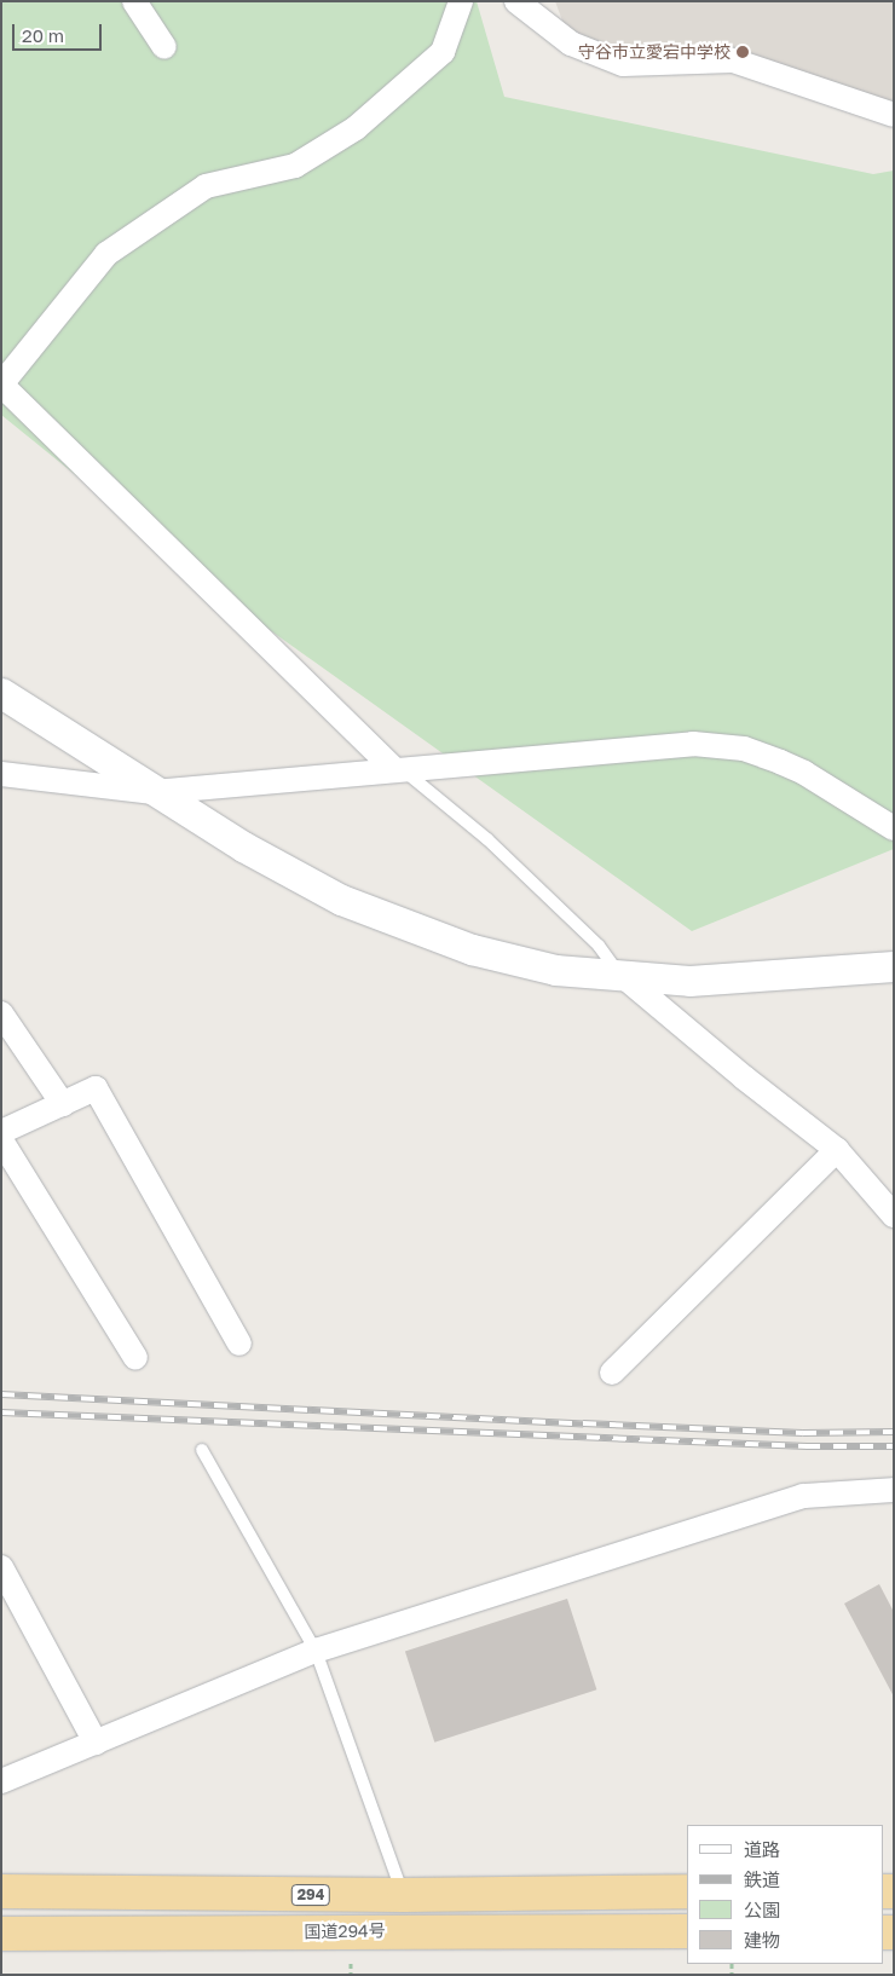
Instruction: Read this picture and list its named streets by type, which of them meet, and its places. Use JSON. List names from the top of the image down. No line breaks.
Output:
{"streets":{"highway":["294","国道294号"]},"places":["守谷市立愛宕中学校"],"legend":["道路","鉄道","公園","建物"],"scale_bar":"20 m"}
